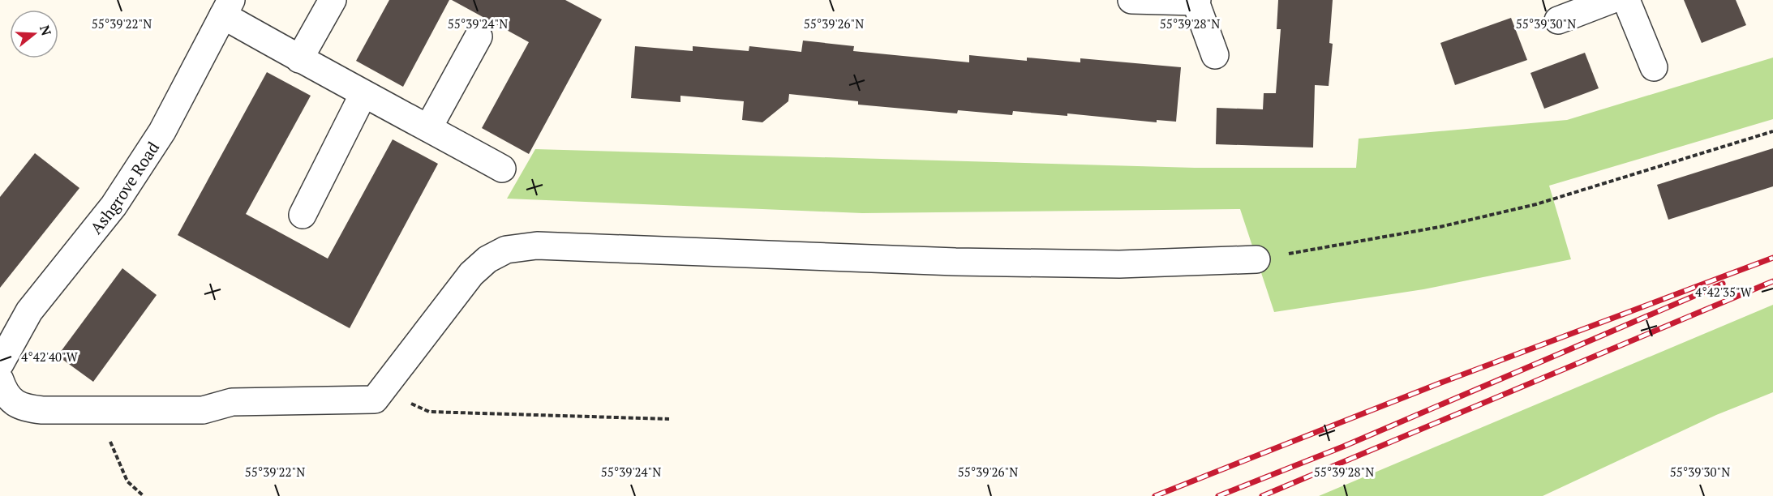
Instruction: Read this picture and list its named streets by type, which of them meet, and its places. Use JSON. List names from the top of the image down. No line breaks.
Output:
{"streets":{"street":["Ashgrove Road"]},"north":"right","coordinates":["55°39'22\"N","55°39'24\"N","55°39'26\"N","55°39'28\"N","55°39'30\"N","4°42'35\"W","4°42'40\"W"]}
